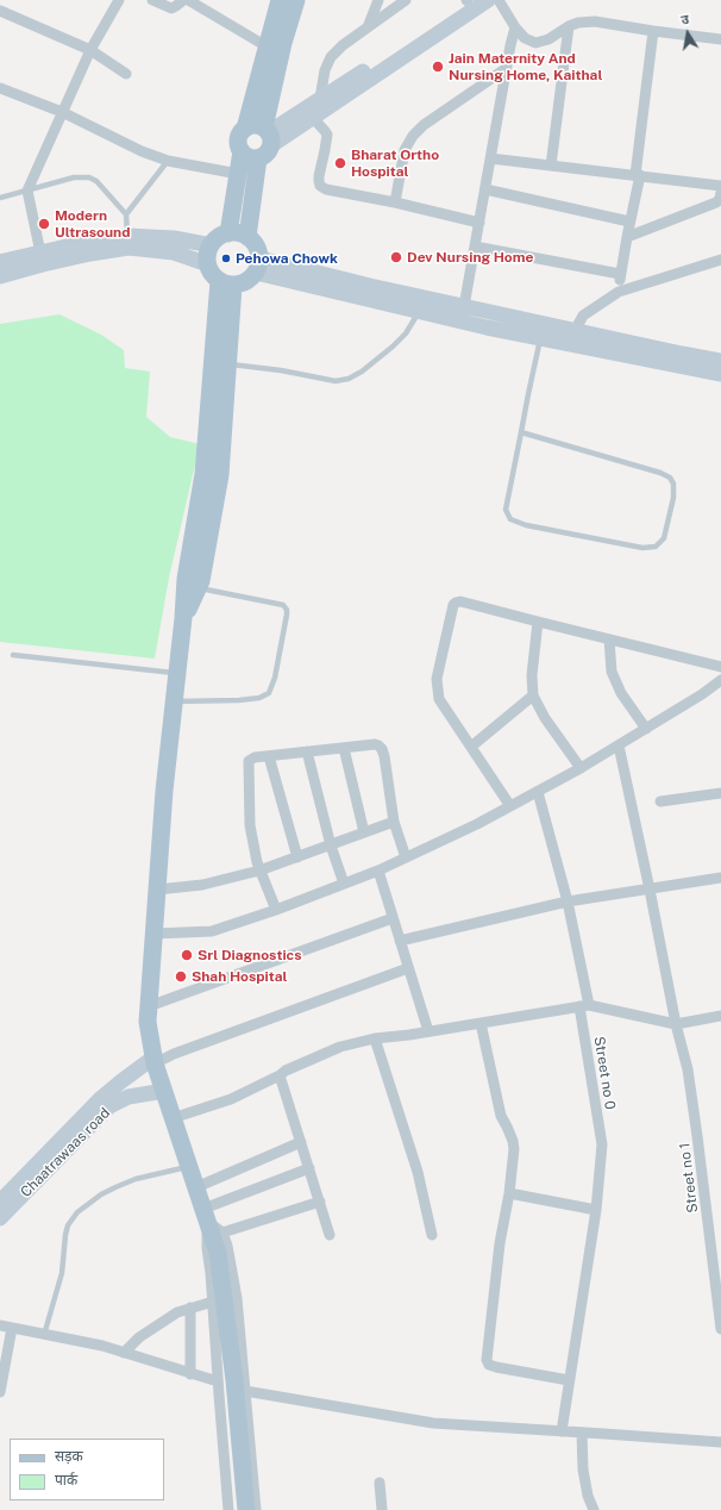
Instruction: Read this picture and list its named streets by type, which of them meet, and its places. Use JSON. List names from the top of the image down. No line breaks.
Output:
{"streets":{"main road":["Chaatrawaas road"],"street":["Street no 0","Street no 1"]},"places":["Jain Maternity And Nursing Home, Kaithal","Bharat Ortho Hospital","Modern Ultrasound","Dev Nursing Home","Pehowa Chowk","Srl Diagnostics","Shah Hospital"],"legend":["सड़क","पार्क"],"north":"top"}
